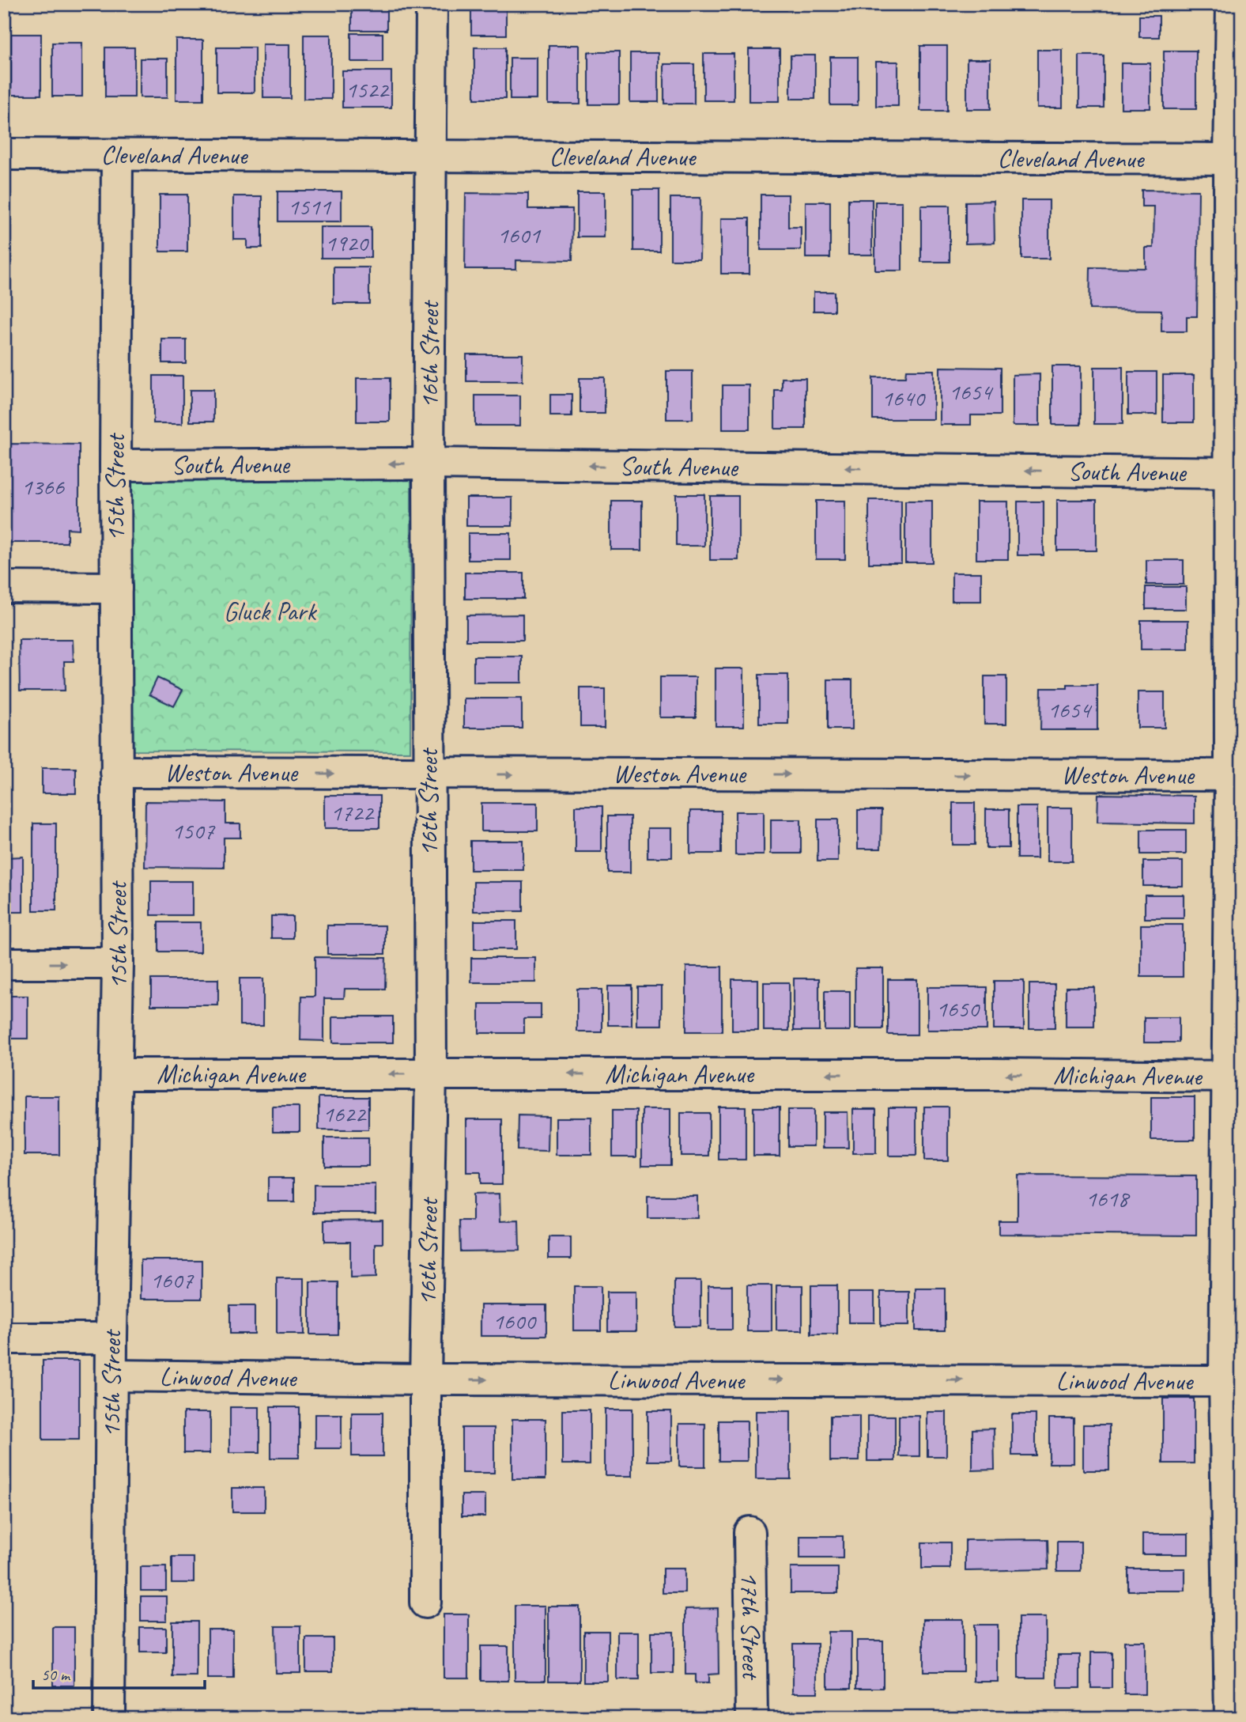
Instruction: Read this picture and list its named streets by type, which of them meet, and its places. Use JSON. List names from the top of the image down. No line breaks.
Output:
{"streets":{"street":["Cleveland Avenue","16th Street","South Avenue","15th Street","Weston Avenue","Michigan Avenue","Linwood Avenue","17th Street"]},"crossings":[["Cleveland Avenue","16th Street"],["Cleveland Avenue","15th Street"],["16th Street","South Avenue"],["16th Street","Weston Avenue"],["16th Street","Michigan Avenue"],["16th Street","Linwood Avenue"],["South Avenue","15th Street"],["15th Street","Weston Avenue"],["15th Street","Michigan Avenue"],["15th Street","Linwood Avenue"]],"one_way":["South Avenue","Weston Avenue","Michigan Avenue","Linwood Avenue"],"parks":["Gluck Park"],"house_numbers":["1522","1511","1601","1920","1654","1640","1366","1654","1722","1507","1650","1622","1618","1607","1600"],"scale_bar":"50 m"}
